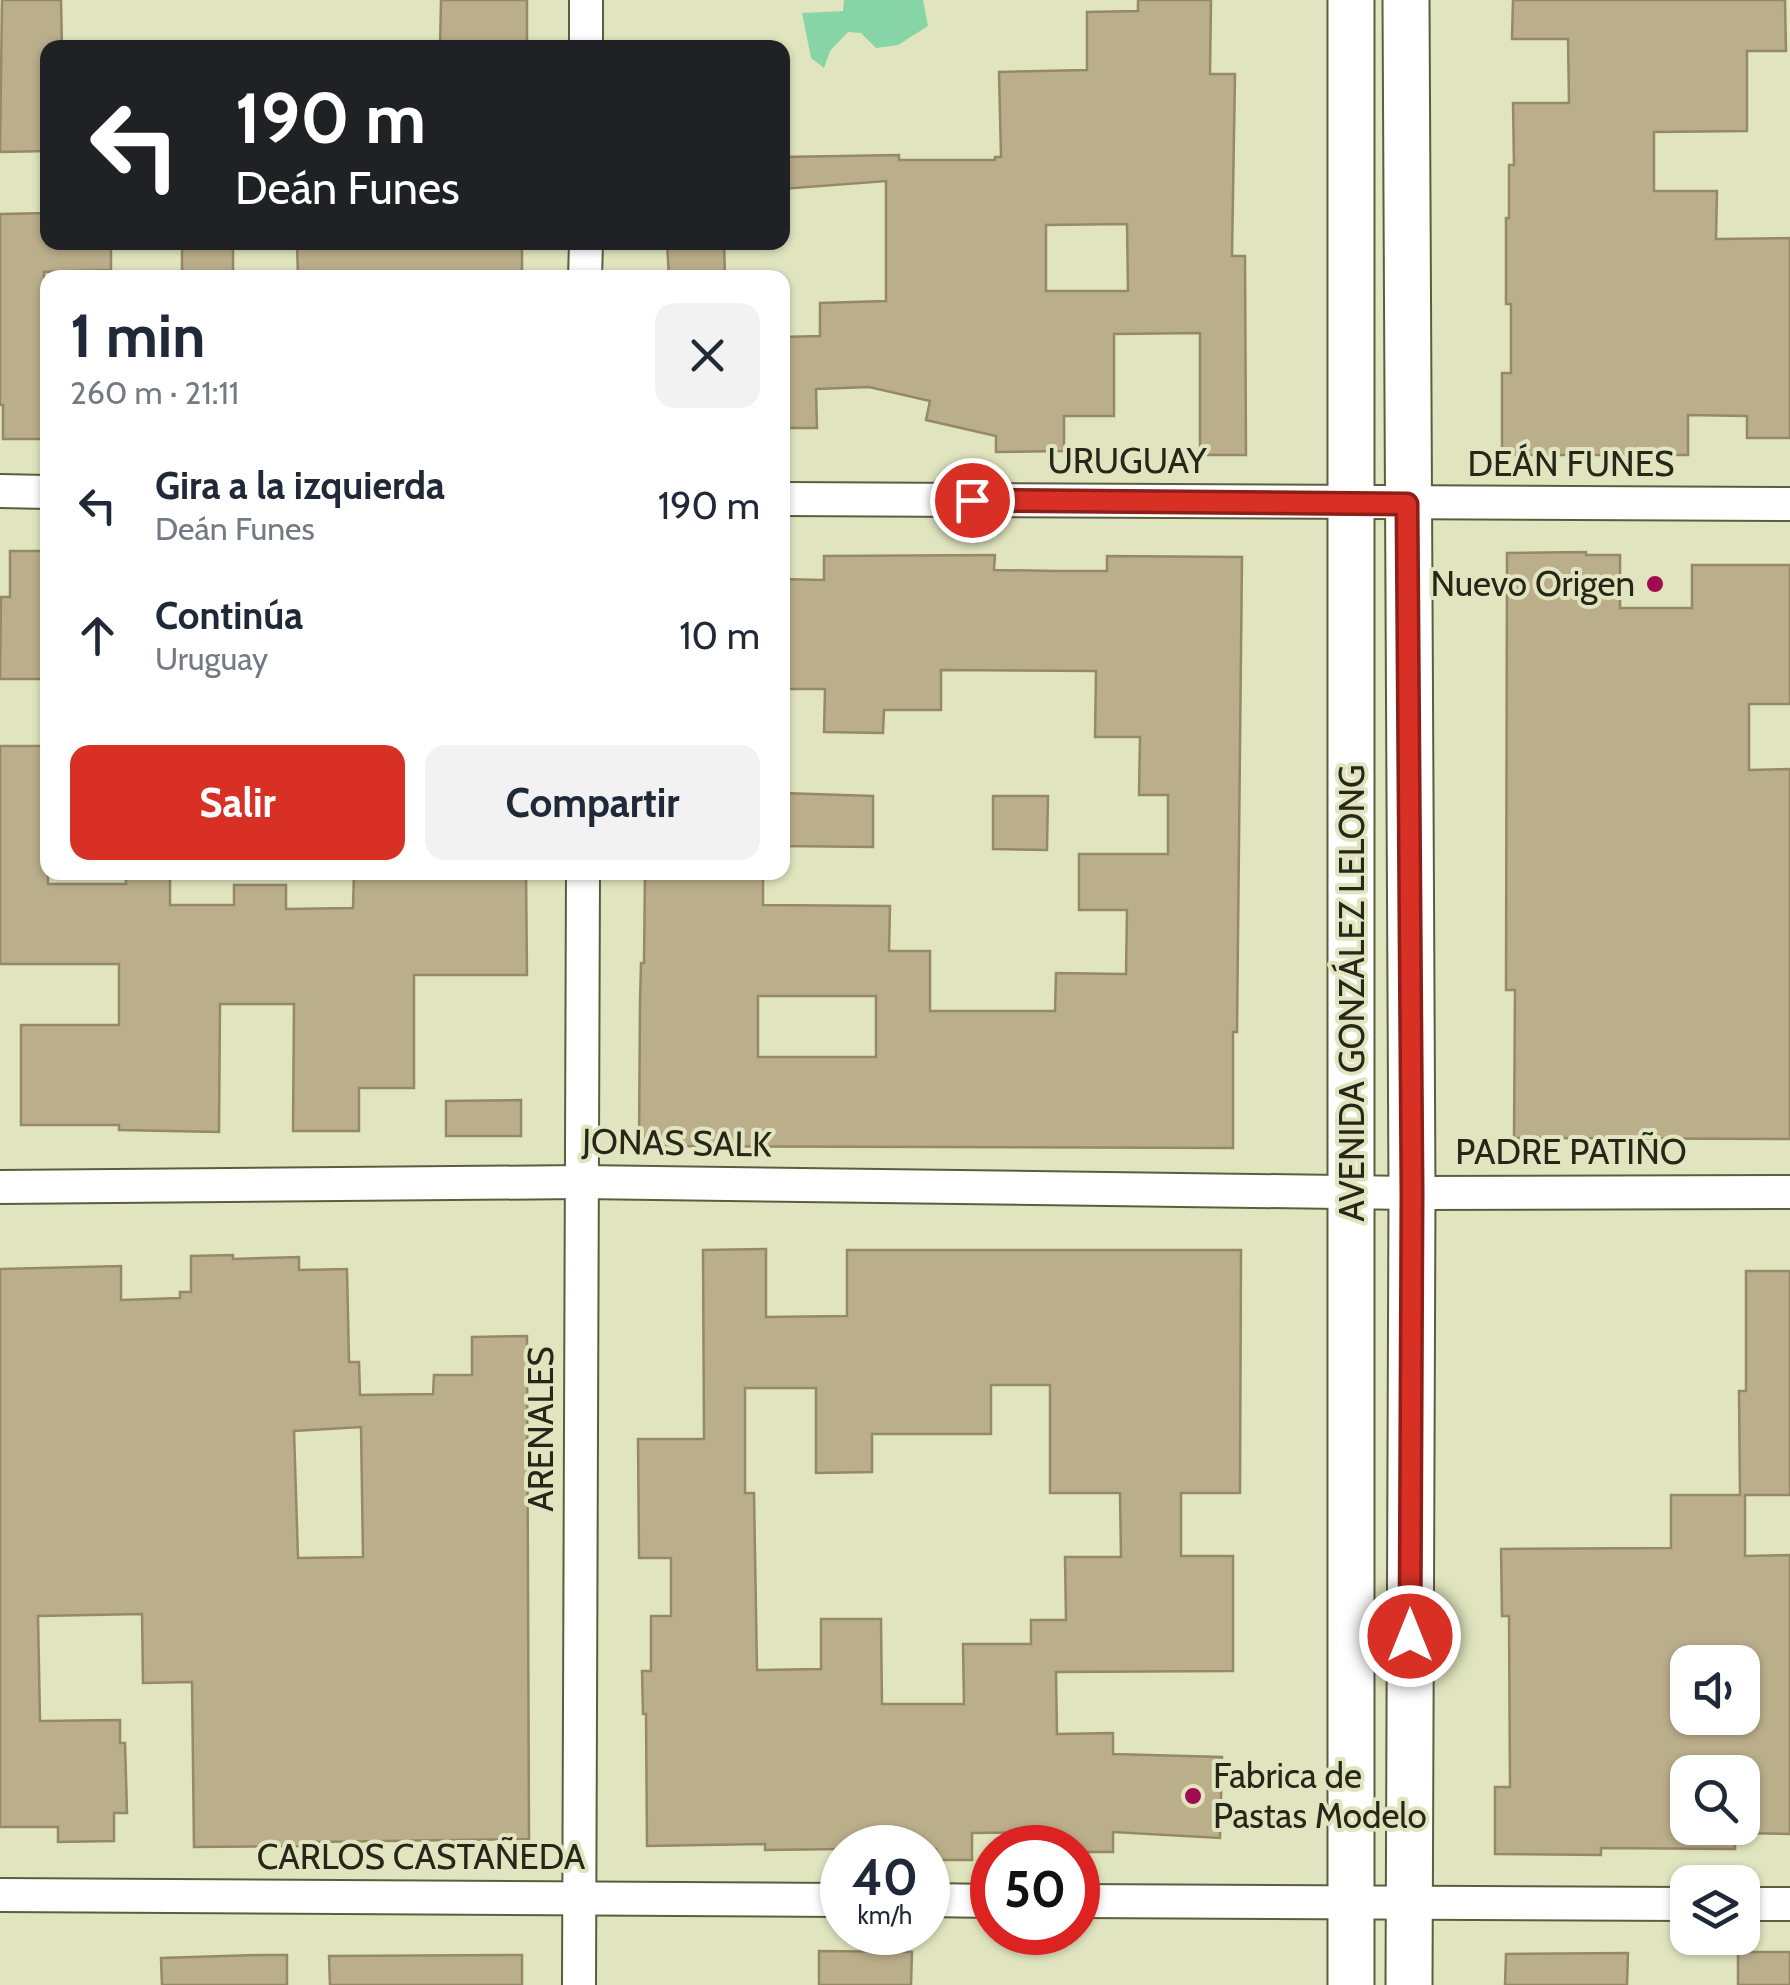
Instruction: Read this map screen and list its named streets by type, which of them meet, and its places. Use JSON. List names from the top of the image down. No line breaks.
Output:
{"streets":{"main road":["AVENIDA GONZÁLEZ LELONG"],"street":["URUGUAY","DEÁN FUNES","JONAS SALK","PADRE PATIÑO","ARENALES","CARLOS CASTAÑEDA"]},"crossings":[["URUGUAY","DEÁN FUNES"],["URUGUAY","AVENIDA GONZÁLEZ LELONG"],["DEÁN FUNES","AVENIDA GONZÁLEZ LELONG"],["AVENIDA GONZÁLEZ LELONG","JONAS SALK"],["AVENIDA GONZÁLEZ LELONG","PADRE PATIÑO"],["JONAS SALK","PADRE PATIÑO"],["JONAS SALK","ARENALES"],["ARENALES","CARLOS CASTAÑEDA"]],"places":["Nuevo Origen","Fabrica de Pastas Modelo"],"page":{"turn":["190 m","Deán Funes"],"heading":["1 min","260 m · 21:11"],"list":[{"name":"Gira a la izquierda","note":"Deán Funes","value":"190 m"},{"name":"Continúa","note":"Uruguay","value":"10 m"}],"buttons":["Salir","Compartir"],"speed":"40 km/h","limit":"50"}}
